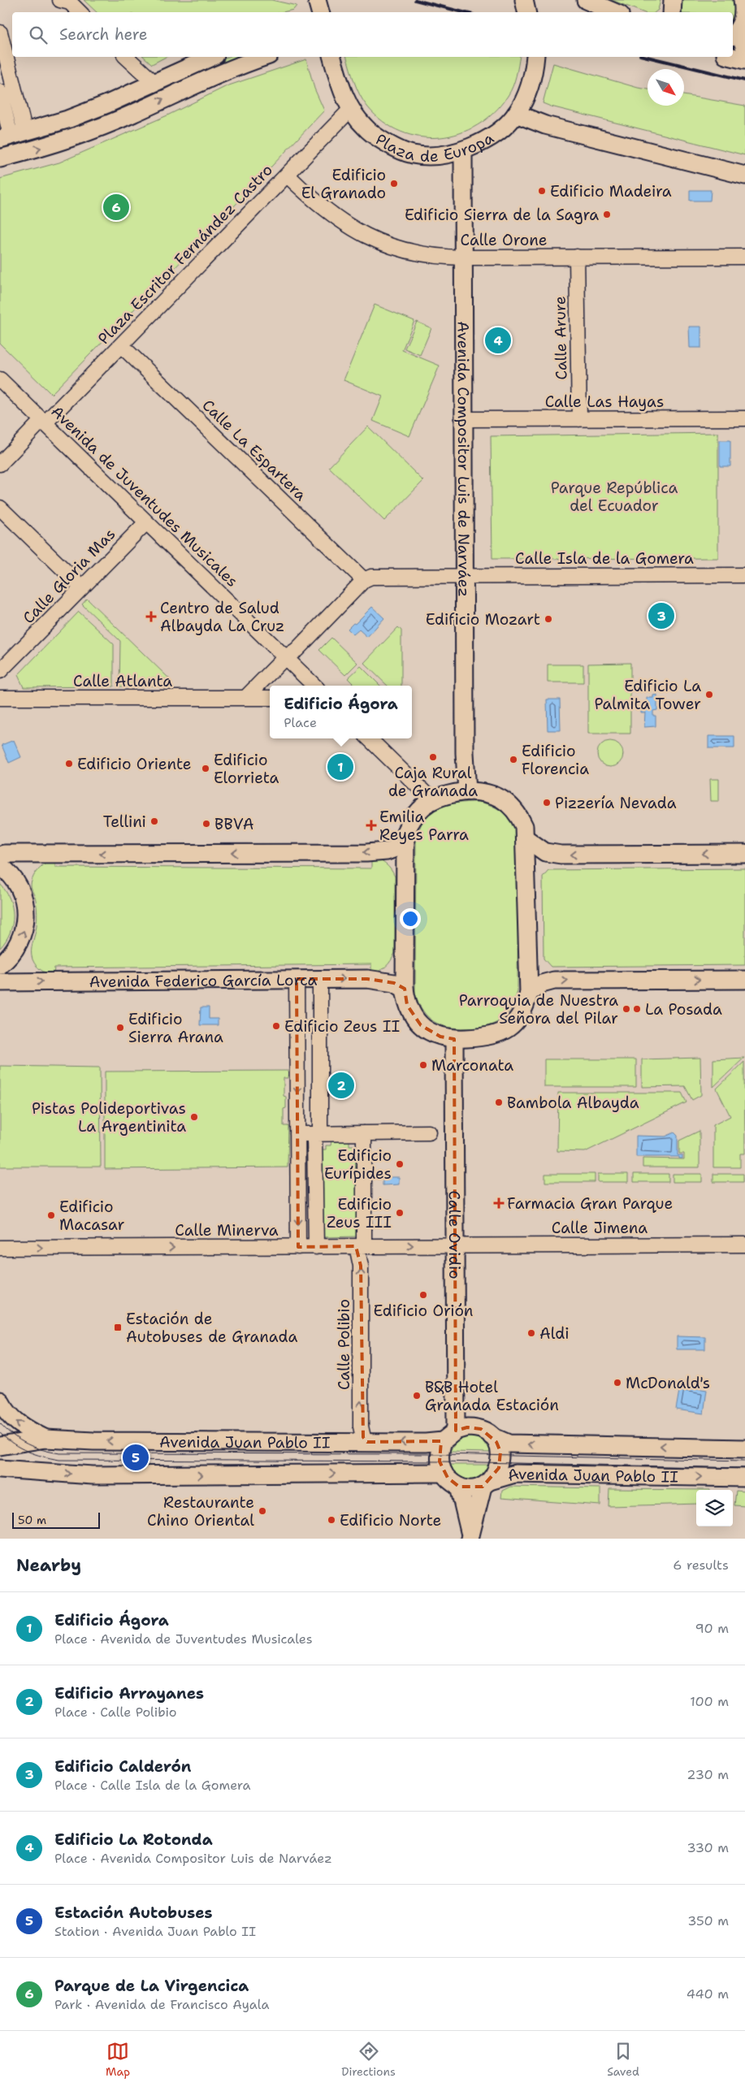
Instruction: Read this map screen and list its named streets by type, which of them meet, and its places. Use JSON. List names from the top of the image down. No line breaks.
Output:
{"streets":{"main road":["Plaza de Europa","Avenida Compositor Luis de Narváez","Avenida Federico García Lorca","Calle Ovidio","Avenida Juan Pablo II"],"street":["Calle Orone","Plaza Escritor Fernández Castro","Calle Arure","Calle Las Hayas","Calle La Espartera","Avenida de Juventudes Musicales","Calle Isla de la Gomera","Calle Gloria Mas","Calle Atlanta","Calle Jimena","Calle Minerva","Calle Polibio"]},"crossings":[["Plaza de Europa","Plaza Escritor Fernández Castro"],["Plaza de Europa","Avenida Compositor Luis de Narváez"],["Calle Orone","Plaza Escritor Fernández Castro"],["Calle Orone","Calle Arure"],["Calle Orone","Avenida Compositor Luis de Narváez"],["Plaza Escritor Fernández Castro","Calle La Espartera"],["Plaza Escritor Fernández Castro","Avenida de Juventudes Musicales"],["Calle Arure","Calle Las Hayas"],["Calle Las Hayas","Avenida Compositor Luis de Narváez"],["Calle La Espartera","Calle Isla de la Gomera"],["Avenida Compositor Luis de Narváez","Calle Isla de la Gomera"],["Avenida de Juventudes Musicales","Calle Gloria Mas"],["Calle Jimena","Calle Minerva"],["Calle Jimena","Calle Ovidio"],["Calle Minerva","Calle Ovidio"],["Calle Minerva","Calle Polibio"],["Calle Ovidio","Avenida Juan Pablo II"],["Calle Polibio","Avenida Juan Pablo II"]],"one_way":["Calle Minerva","Calle Polibio"],"parks":["Parque República del Ecuador"],"places":{"other":["Edificio El Granado","Edificio Madeira","Edificio Sierra de la Sagra","Edificio Mozart","Edificio La Palmita Tower","Caja Rural de Granada","Edificio Florencia","Edificio Oriente","Edificio Elorrieta","Pizzería Nevada","Tellini","BBVA","Parroquia de Nuestra Señora del Pilar","La Posada","Edificio Zeus II","Edificio Sierra Arana","Marconata","Bambola Albayda","Pistas Polideportivas La Argentinita","Edificio Eurípides","Edificio Zeus III","Edificio Macasar","Edificio Orión","Aldi","McDonald's","B&B Hotel Granada Estación","Restaurante Chino Oriental","Edificio Norte"],"health":["Centro de Salud Albayda La Cruz","Emilia Reyes Parra","Farmacia Gran Parque"],"transit":["Estación de Autobuses de Granada"]},"scale_bar":"50 m","north":"bottom right","page":{"search":"Search here","pins":["6","4","3","1","2","5"],"popup":["Edificio Ágora","Place"],"scale":"50 m","heading":["Nearby","6 results"],"list":[{"mark":"1","name":"Edificio Ágora","note":"Place · Avenida de Juventudes Musicales","value":"90 m"},{"mark":"2","name":"Edificio Arrayanes","note":"Place · Calle Polibio","value":"100 m"},{"mark":"3","name":"Edificio Calderón","note":"Place · Calle Isla de la Gomera","value":"230 m"},{"mark":"4","name":"Edificio La Rotonda","note":"Place · Avenida Compositor Luis de Narváez","value":"330 m"},{"mark":"5","name":"Estación Autobuses","note":"Station · Avenida Juan Pablo II","value":"350 m"},{"mark":"6","name":"Parque de La Virgencica","note":"Park · Avenida de Francisco Ayala","value":"440 m"}],"nav":["Map","Directions","Saved"]}}
